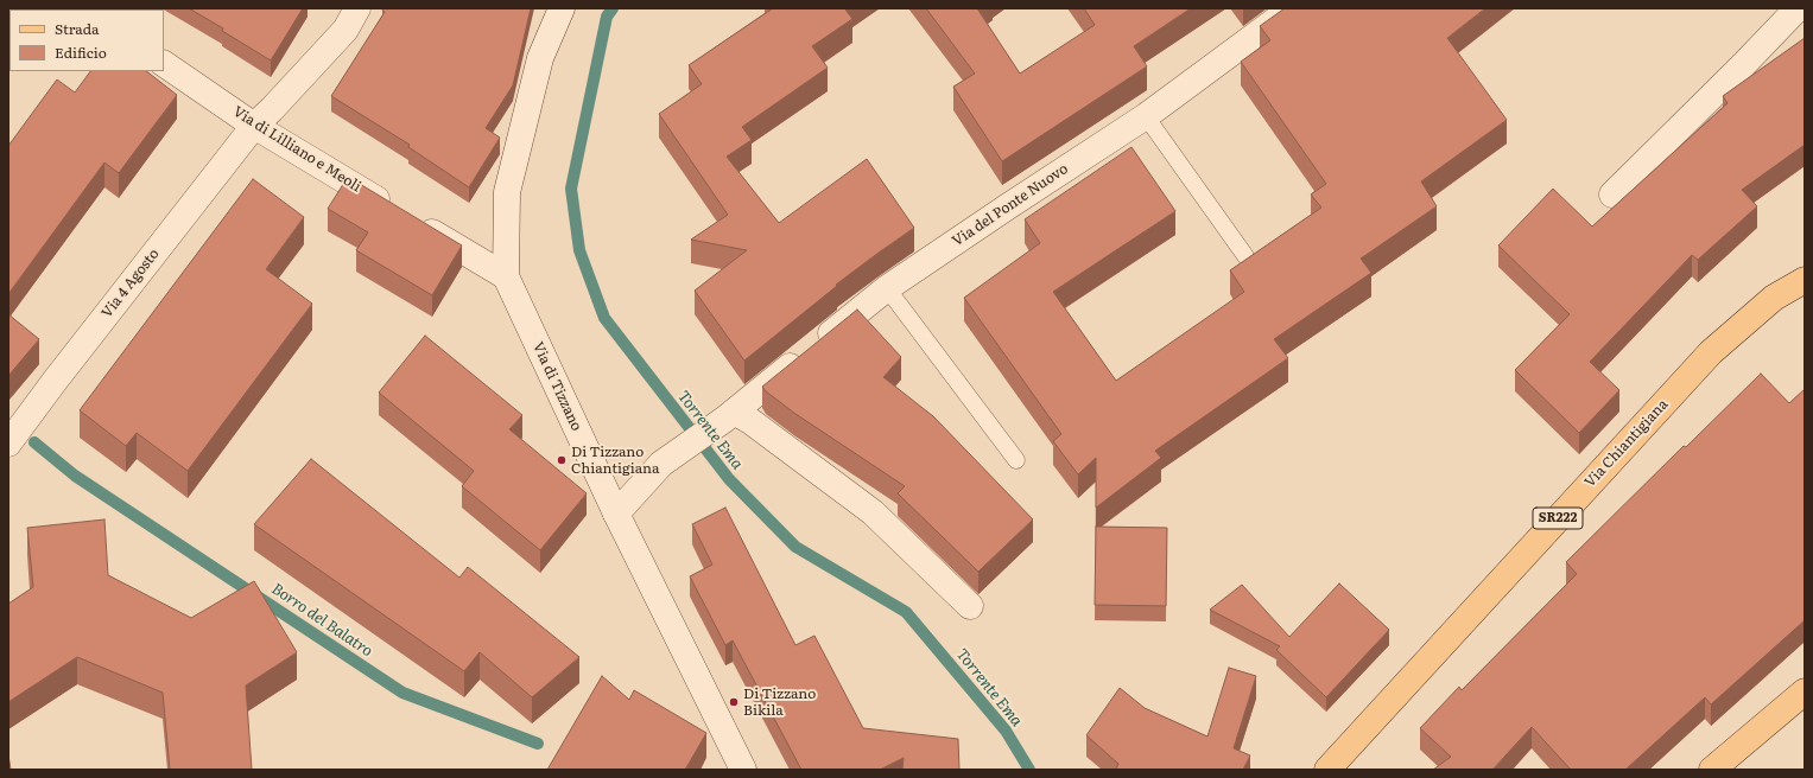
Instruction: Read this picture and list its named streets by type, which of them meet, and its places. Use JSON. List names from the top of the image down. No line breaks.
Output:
{"streets":{"main road":["Via Chiantigiana","SR222"],"street":["Via di Lilliano e Meoli","Via del Ponte Nuovo","Via 4 Agosto","Via di Tizzano"]},"crossings":[["Via di Lilliano e Meoli","Via 4 Agosto"],["Via di Lilliano e Meoli","Via di Tizzano"],["Via del Ponte Nuovo","Via di Tizzano"]],"water":["Torrente Ema","Borro del Balatro"],"places":["Di Tizzano Chiantigiana","Di Tizzano Bikila"],"legend":["Strada","Edificio"]}
